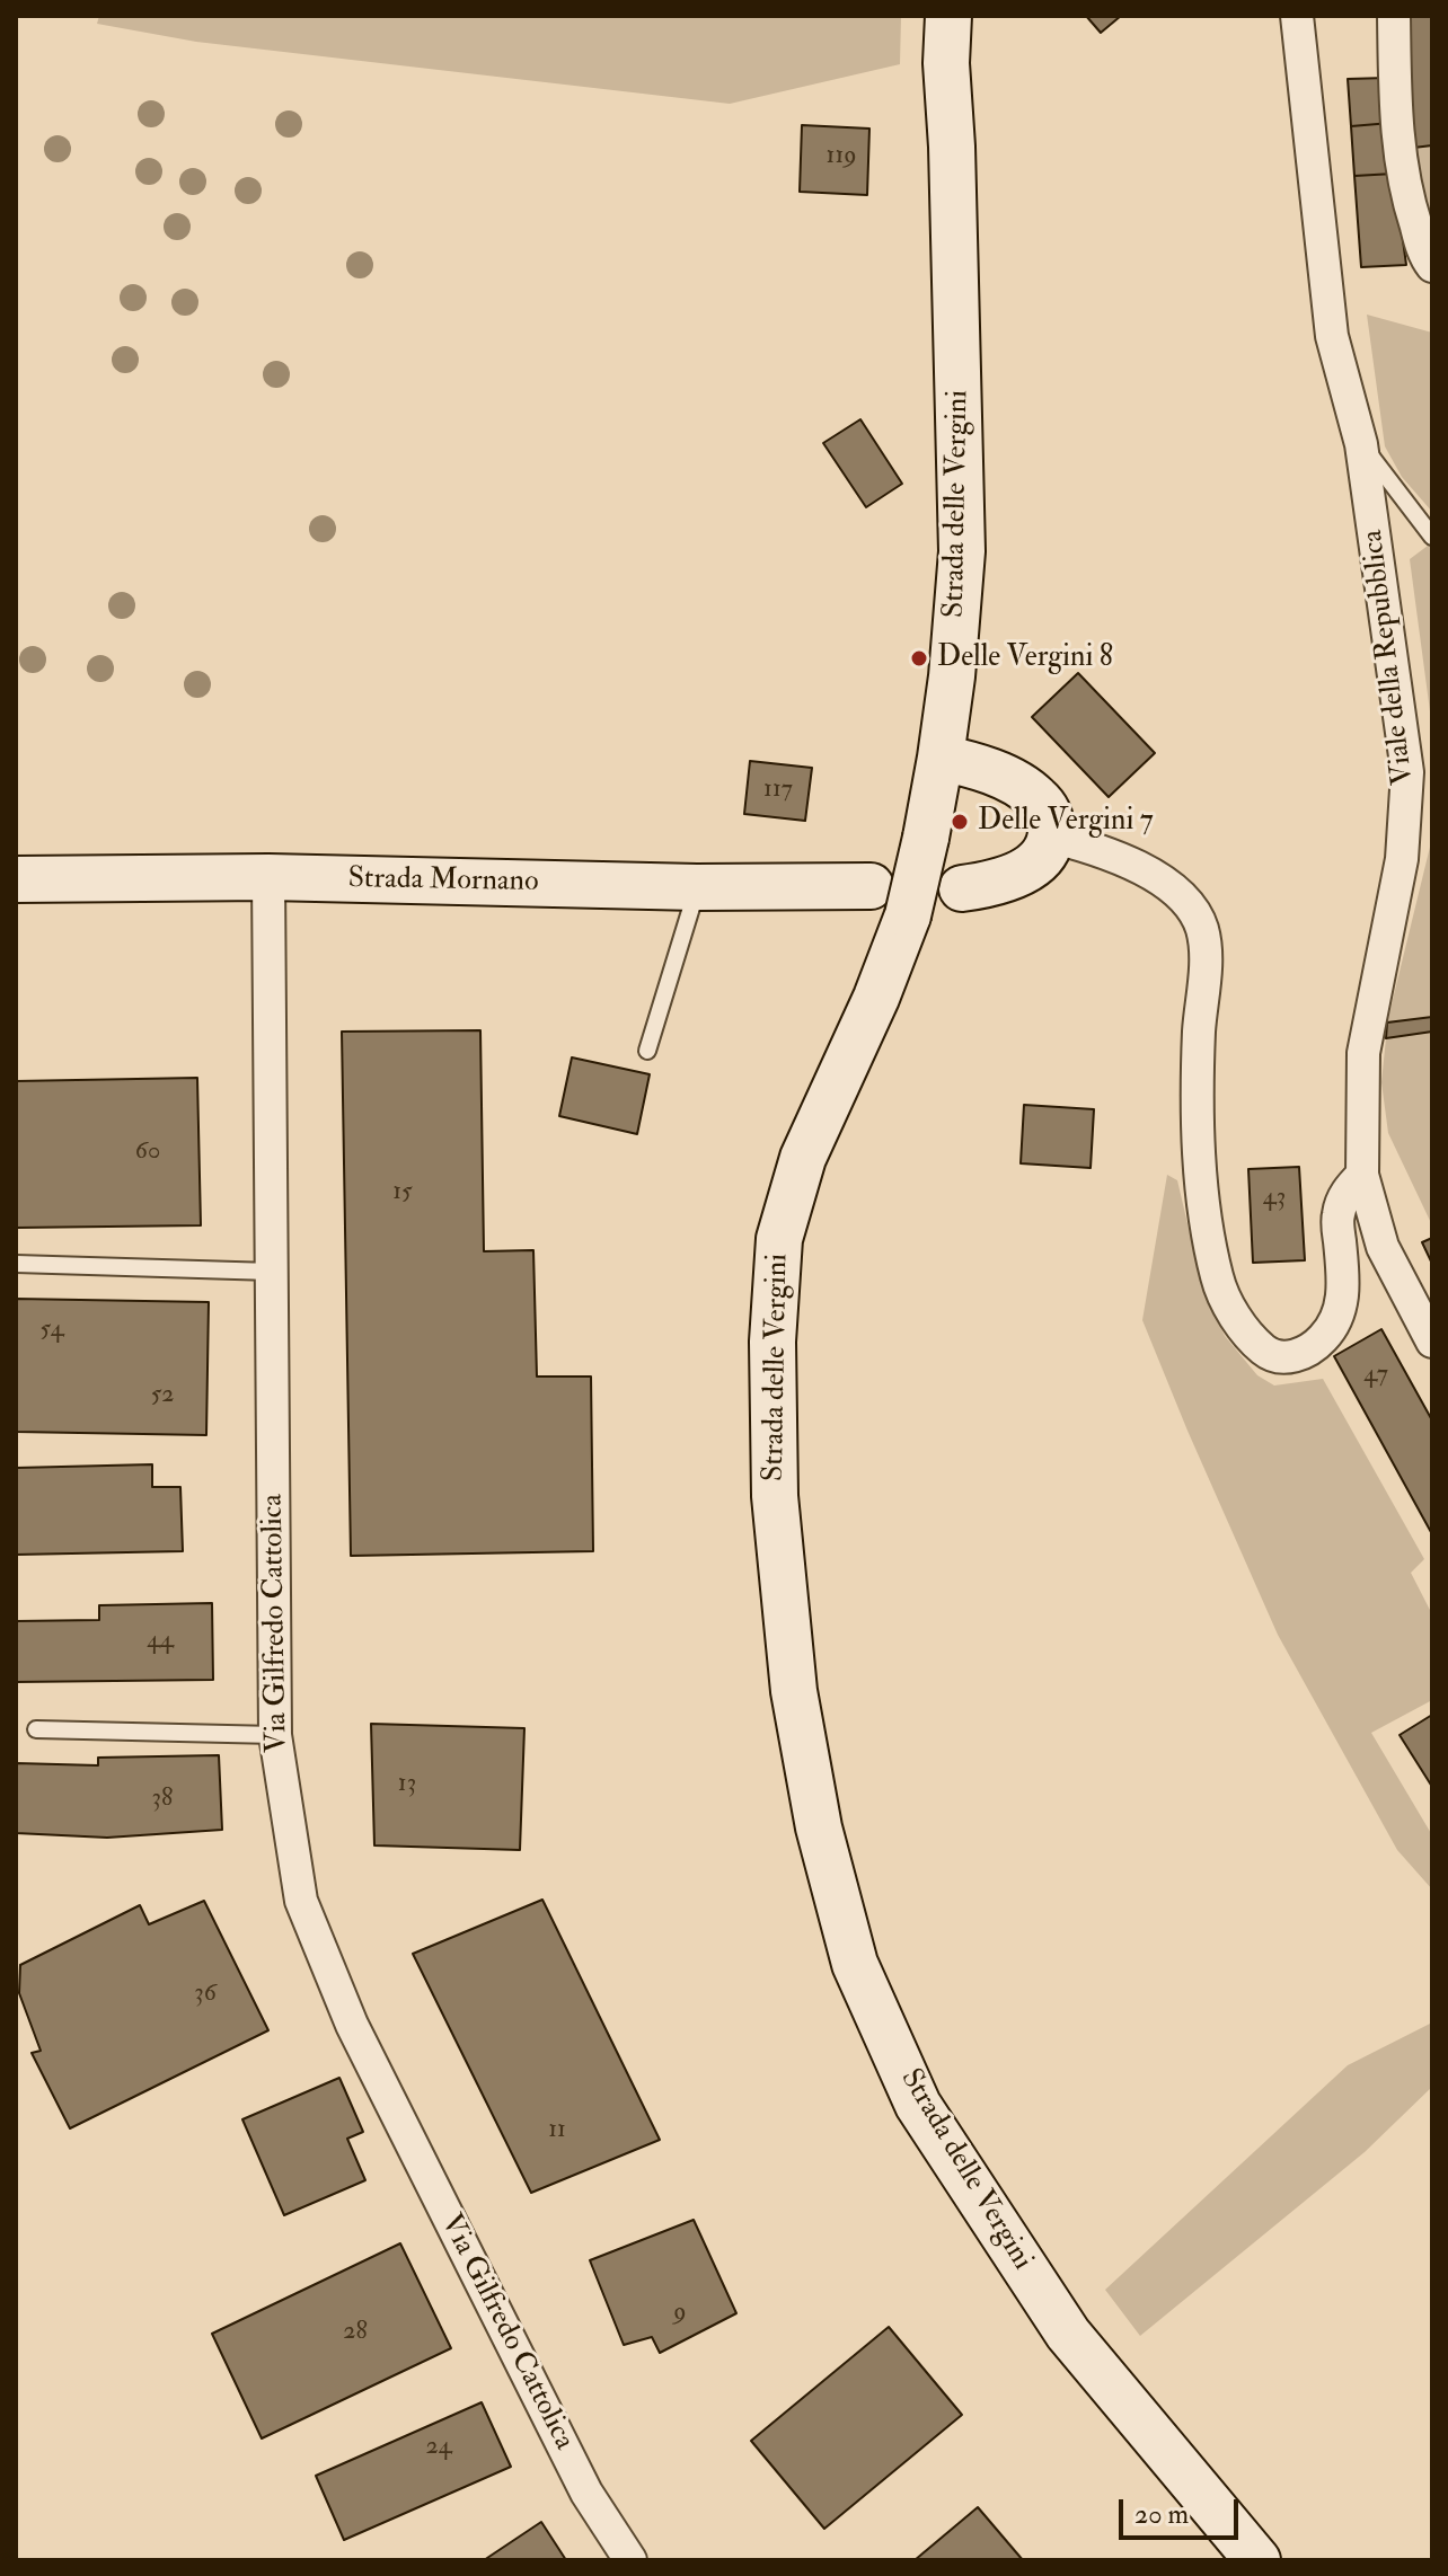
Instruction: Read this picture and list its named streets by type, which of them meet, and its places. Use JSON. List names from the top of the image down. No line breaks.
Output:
{"streets":{"main road":["Strada delle Vergini","Strada Mornano"],"street":["Viale della Repubblica","Via Gilfredo Cattolica"]},"crossings":[["Strada Mornano","Via Gilfredo Cattolica"]],"places":["Delle Vergini 8","Delle Vergini 7"],"house_numbers":["119","117","60","15","43","54","47","52","44","13","38","36","11","9","28","24"],"scale_bar":"20 m"}
